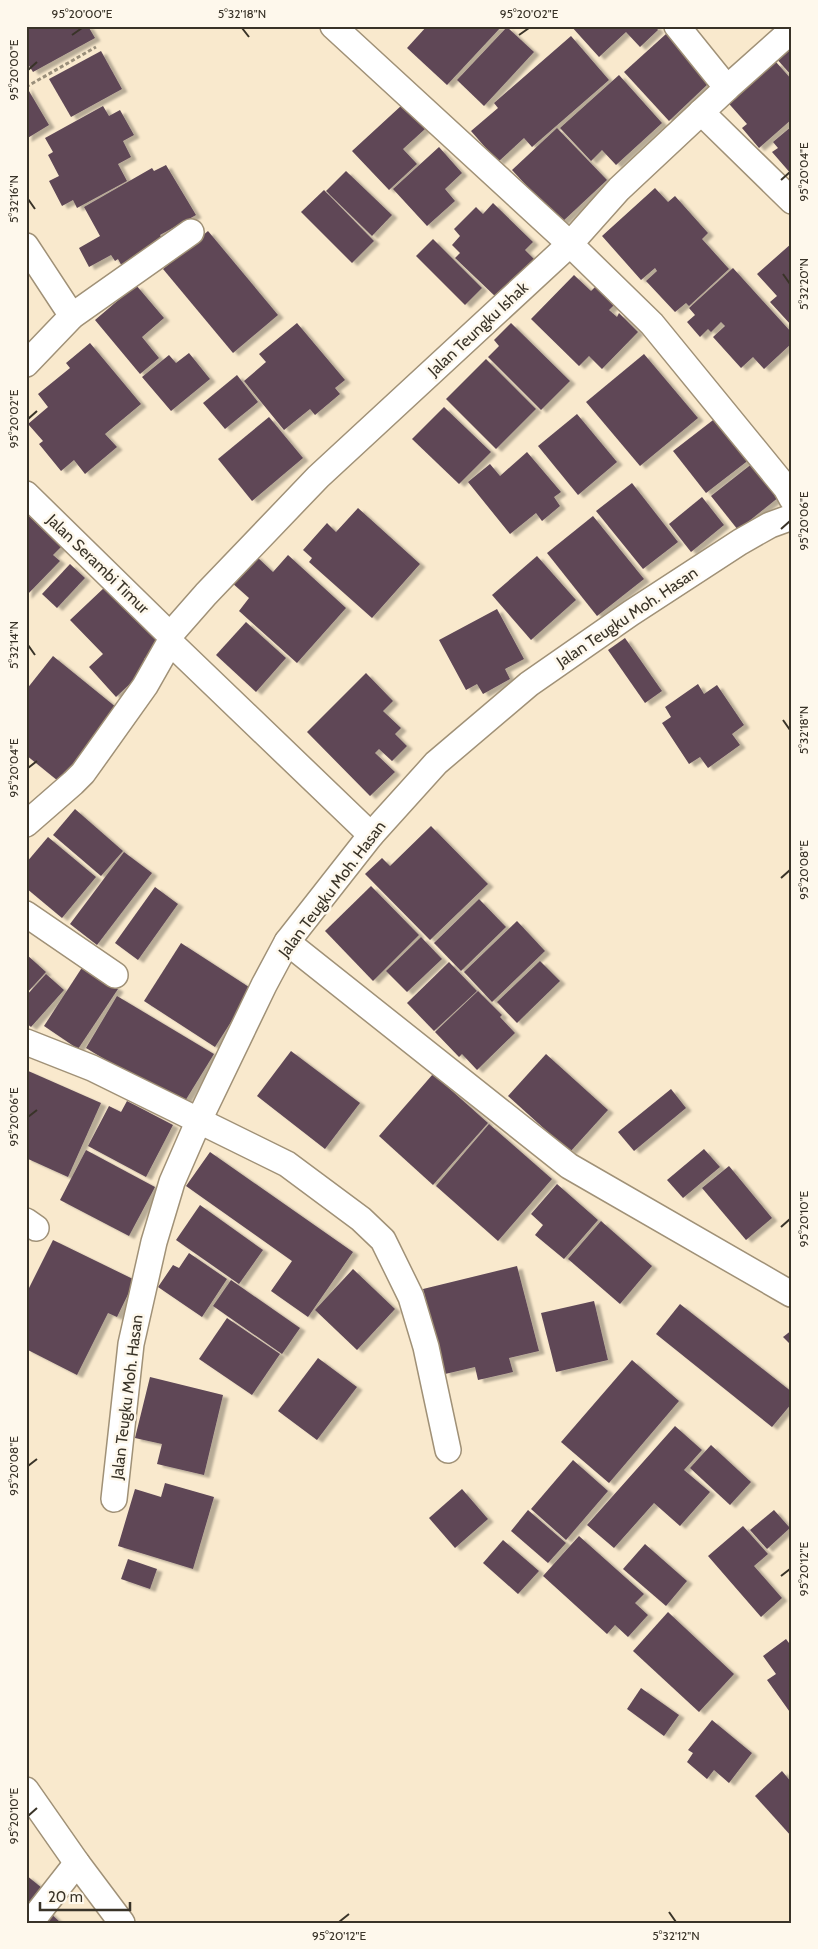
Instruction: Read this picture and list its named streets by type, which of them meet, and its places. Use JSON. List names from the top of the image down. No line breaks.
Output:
{"streets":{"street":["Jalan Teungku Ishak","Jalan Serambi Timur","Jalan Teugku Moh. Hasan"]},"crossings":[["Jalan Teungku Ishak","Jalan Serambi Timur"],["Jalan Serambi Timur","Jalan Teugku Moh. Hasan"]],"scale_bar":"20 m","coordinates":["95°20'00\"E","5°32'18\"N","95°20'02\"E","95°20'04\"E","5°32'16\"N","5°32'20\"N","95°20'06\"E","5°32'14\"N","95°20'08\"E","95°20'10\"E","95°20'12\"E","5°32'12\"N"]}
